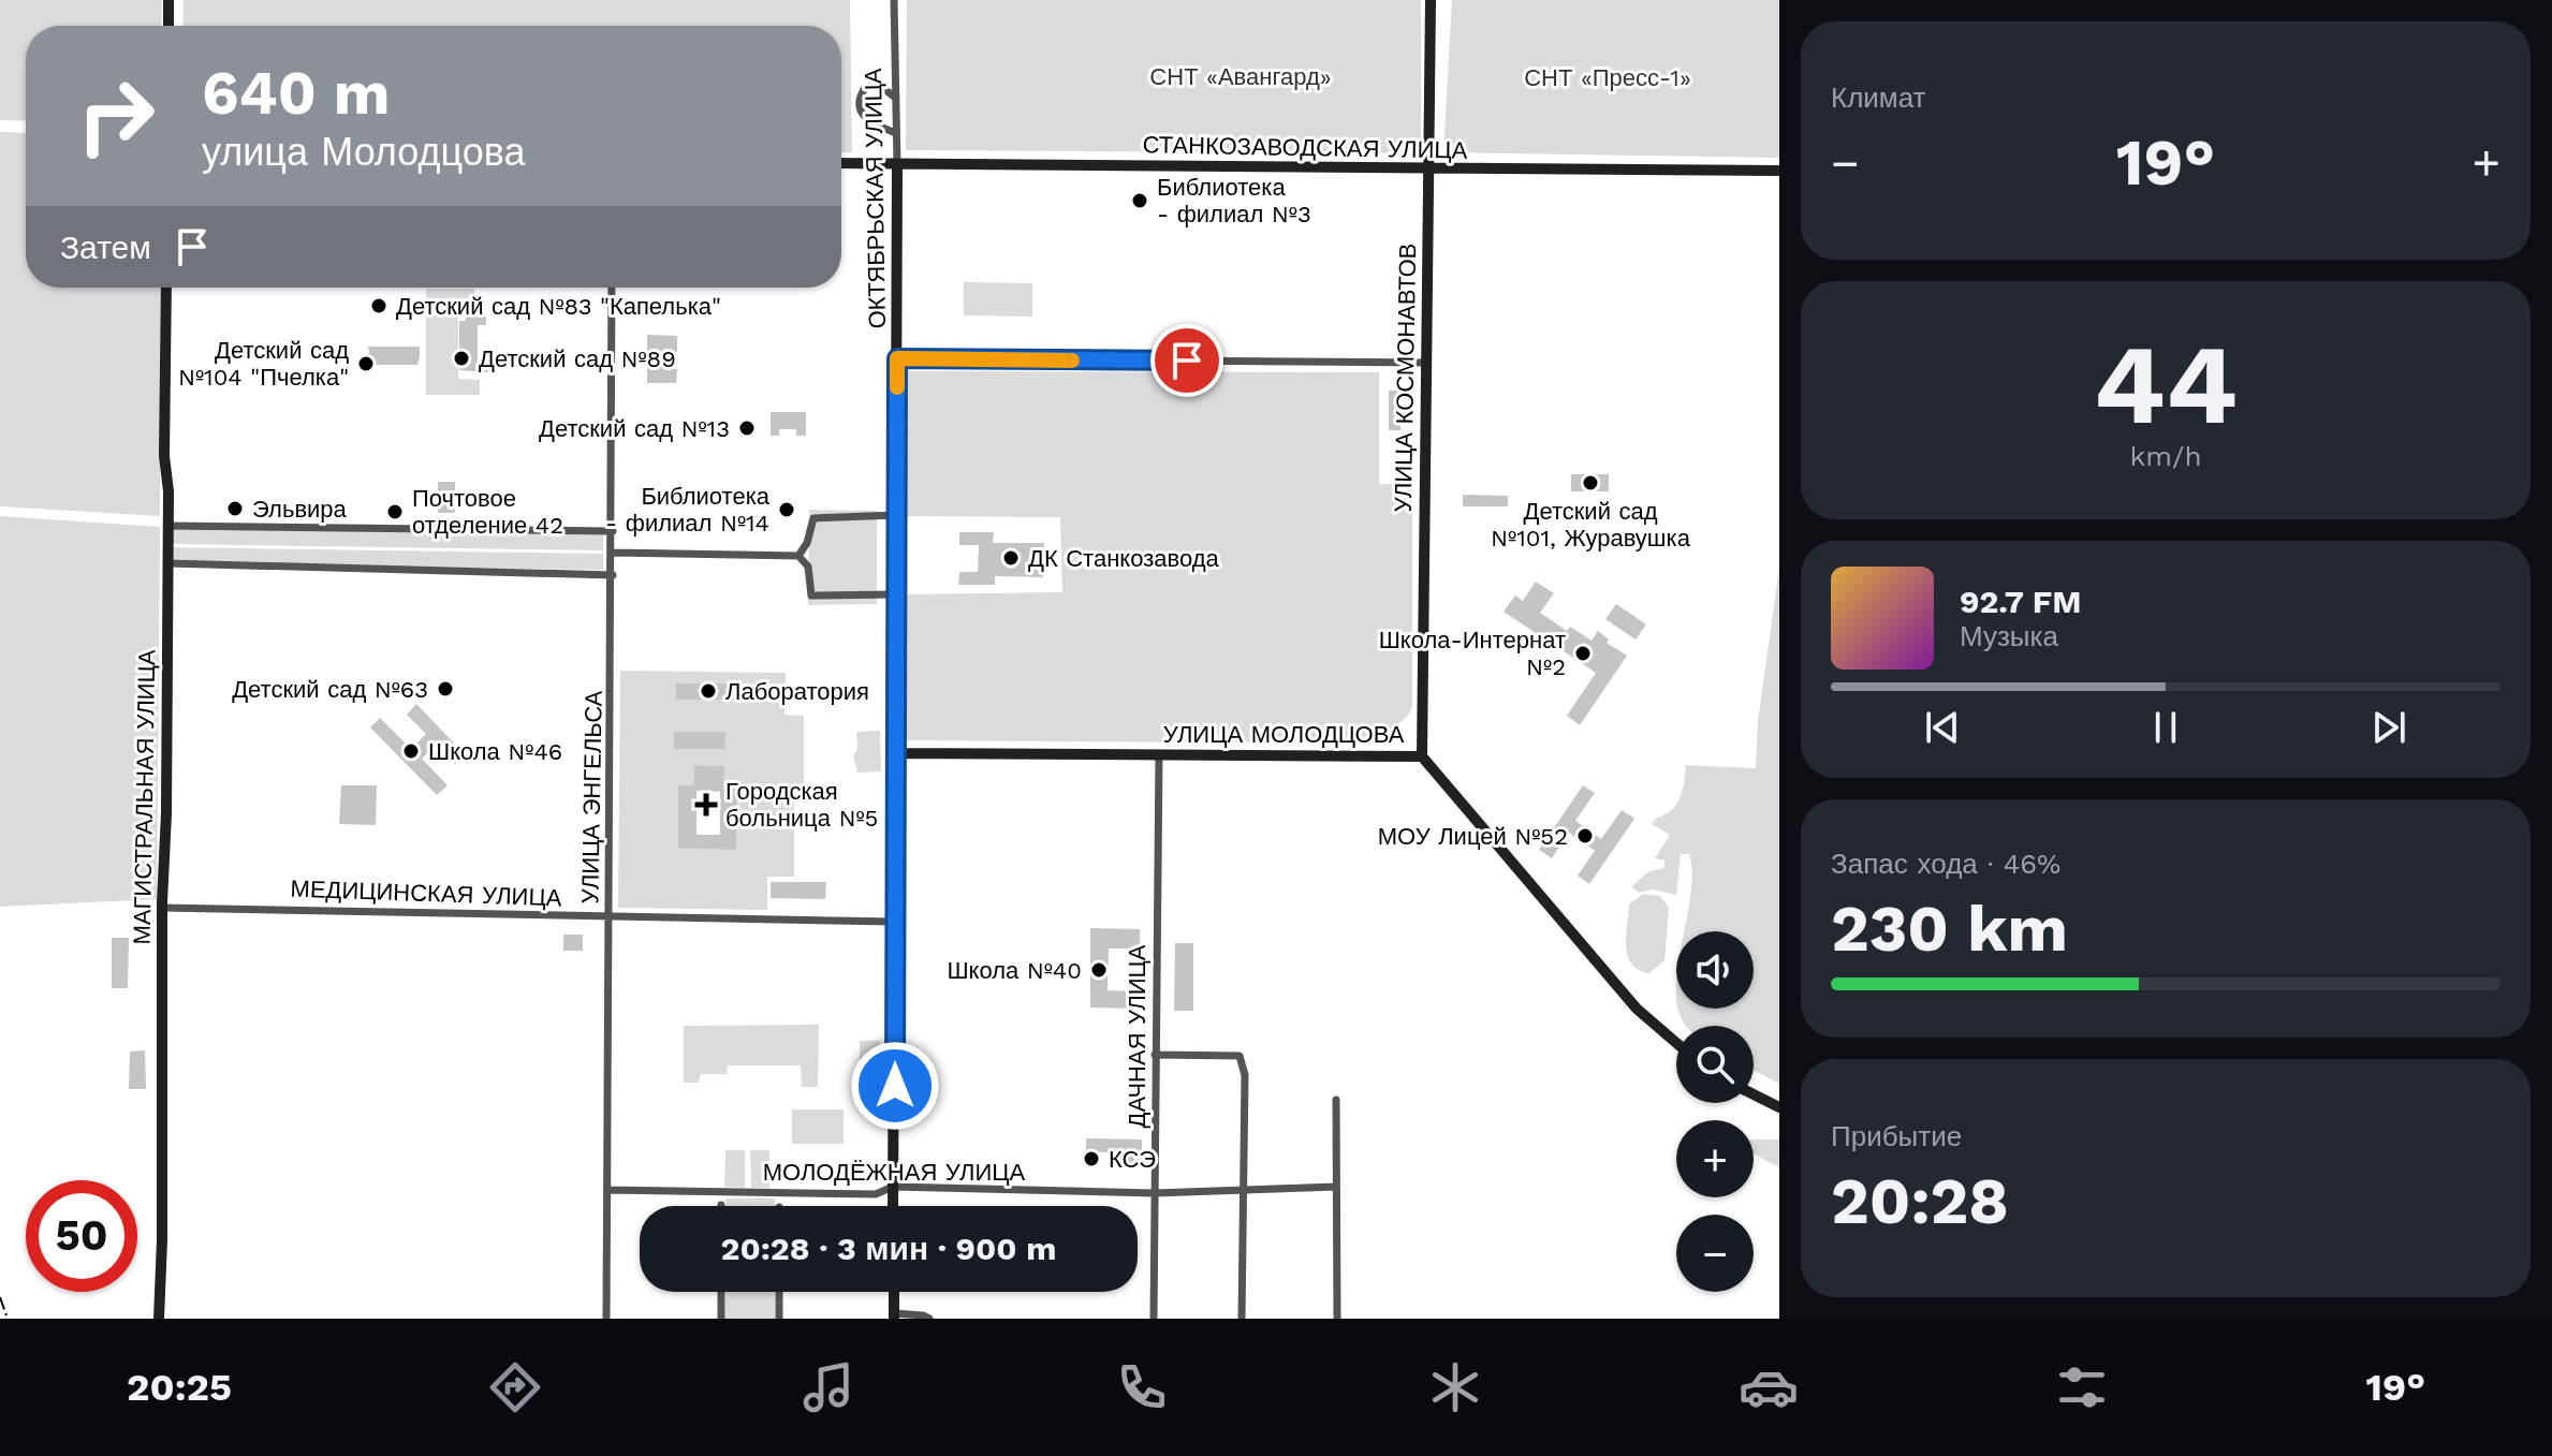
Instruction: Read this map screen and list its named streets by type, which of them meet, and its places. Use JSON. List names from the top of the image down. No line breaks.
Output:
{"streets":{"street":["СТАНКОЗАВОДСКАЯ УЛИЦА","ОКТЯБРЬСКАЯ УЛИЦА","УЛИЦА КОСМОНАВТОВ","УЛИЦА МОЛОДЦОВА","МАГИСТРАЛЬНАЯ УЛИЦА","УЛИЦА ЭНГЕЛЬСА","МЕДИЦИНСКАЯ УЛИЦА","ДАЧНАЯ УЛИЦА","МОЛОДЁЖНАЯ УЛИЦА"]},"crossings":[["СТАНКОЗАВОДСКАЯ УЛИЦА","ОКТЯБРЬСКАЯ УЛИЦА"],["СТАНКОЗАВОДСКАЯ УЛИЦА","УЛИЦА КОСМОНАВТОВ"],["ОКТЯБРЬСКАЯ УЛИЦА","УЛИЦА МОЛОДЦОВА"],["ОКТЯБРЬСКАЯ УЛИЦА","МЕДИЦИНСКАЯ УЛИЦА"],["ОКТЯБРЬСКАЯ УЛИЦА","МОЛОДЁЖНАЯ УЛИЦА"],["УЛИЦА КОСМОНАВТОВ","УЛИЦА МОЛОДЦОВА"],["УЛИЦА МОЛОДЦОВА","ДАЧНАЯ УЛИЦА"],["МАГИСТРАЛЬНАЯ УЛИЦА","МЕДИЦИНСКАЯ УЛИЦА"],["УЛИЦА ЭНГЕЛЬСА","МЕДИЦИНСКАЯ УЛИЦА"],["УЛИЦА ЭНГЕЛЬСА","МОЛОДЁЖНАЯ УЛИЦА"],["ДАЧНАЯ УЛИЦА","МОЛОДЁЖНАЯ УЛИЦА"]],"parks":["СНТ «Авангард»","СНТ «Пресс-1»"],"places":{"other":["Библиотека - филиал №3","Детский сад №83 \"Капелька\"","Детский сад №89","Детский сад №104 \"Пчелка\"","Детский сад №13","Детский сад №101, Журавушка","Эльвира","Библиотека - филиал №14","Почтовое отделение 42","ДК Станкозавода","Школа-Интернат №2","Детский сад №63","Лаборатория","Школа №46","МОУ Лицей №52","Школа №40","КСЭ"],"health":["Городская больница №5"]},"page":{"tile":["Климат",["44","km/h"],["Запас хода · 46%","230 km"],["Прибытие","20:28"]],"turn":["640 m","улица Молодцова"],"heat":["−","19°","+"],"then":"Затем","song":["92.7 FM","Музыка"],"map_buttons":["+","−"],"limit":"50","trip":"20:28 · 3 мин · 900 m","tabs":["20:25","19°"]}}
